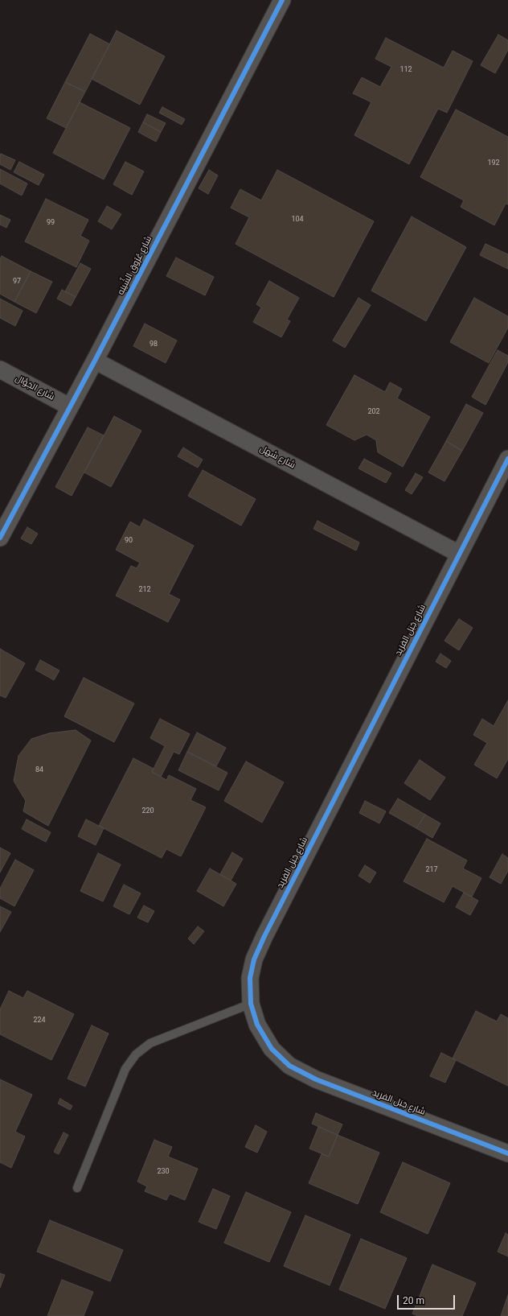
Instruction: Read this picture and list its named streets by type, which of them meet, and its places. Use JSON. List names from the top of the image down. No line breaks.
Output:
{"streets":{"street":["شارع عُرُوق الشِّيبَه","شارع الجَوَّال","شارع شهل","شارع جَبَل الفرَيد"]},"crossings":[["شارع عُرُوق الشِّيبَه","شارع الجَوَّال"],["شارع عُرُوق الشِّيبَه","شارع شهل"],["شارع شهل","شارع جَبَل الفرَيد"]],"house_numbers":["112","192","104","99","97","98","202","90","212","84","220","217","224","230"],"scale_bar":"20 m"}
